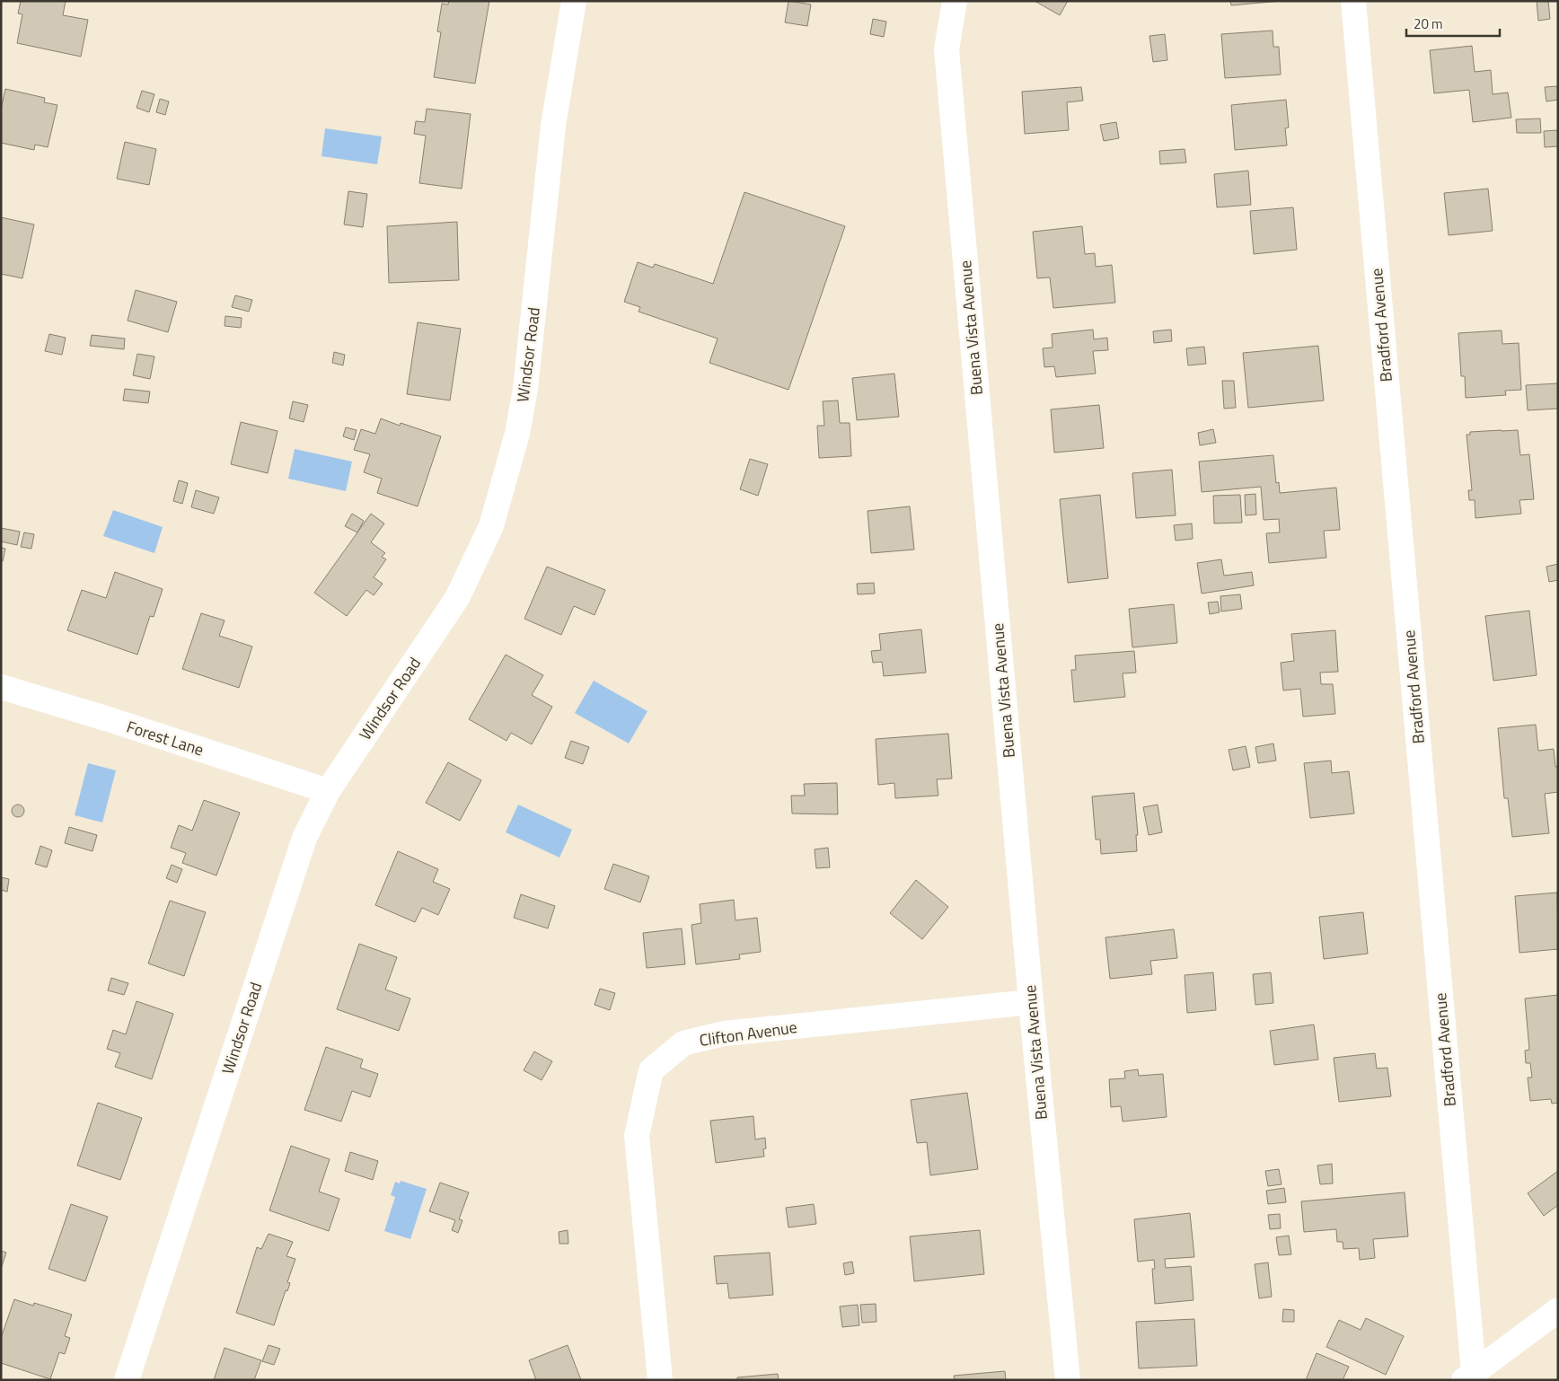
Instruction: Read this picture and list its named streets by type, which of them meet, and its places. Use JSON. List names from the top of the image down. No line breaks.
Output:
{"streets":{"street":["Bradford Avenue","Buena Vista Avenue","Windsor Road","Forest Lane","Clifton Avenue"]},"crossings":[["Buena Vista Avenue","Clifton Avenue"],["Windsor Road","Forest Lane"]],"scale_bar":"20 m"}
